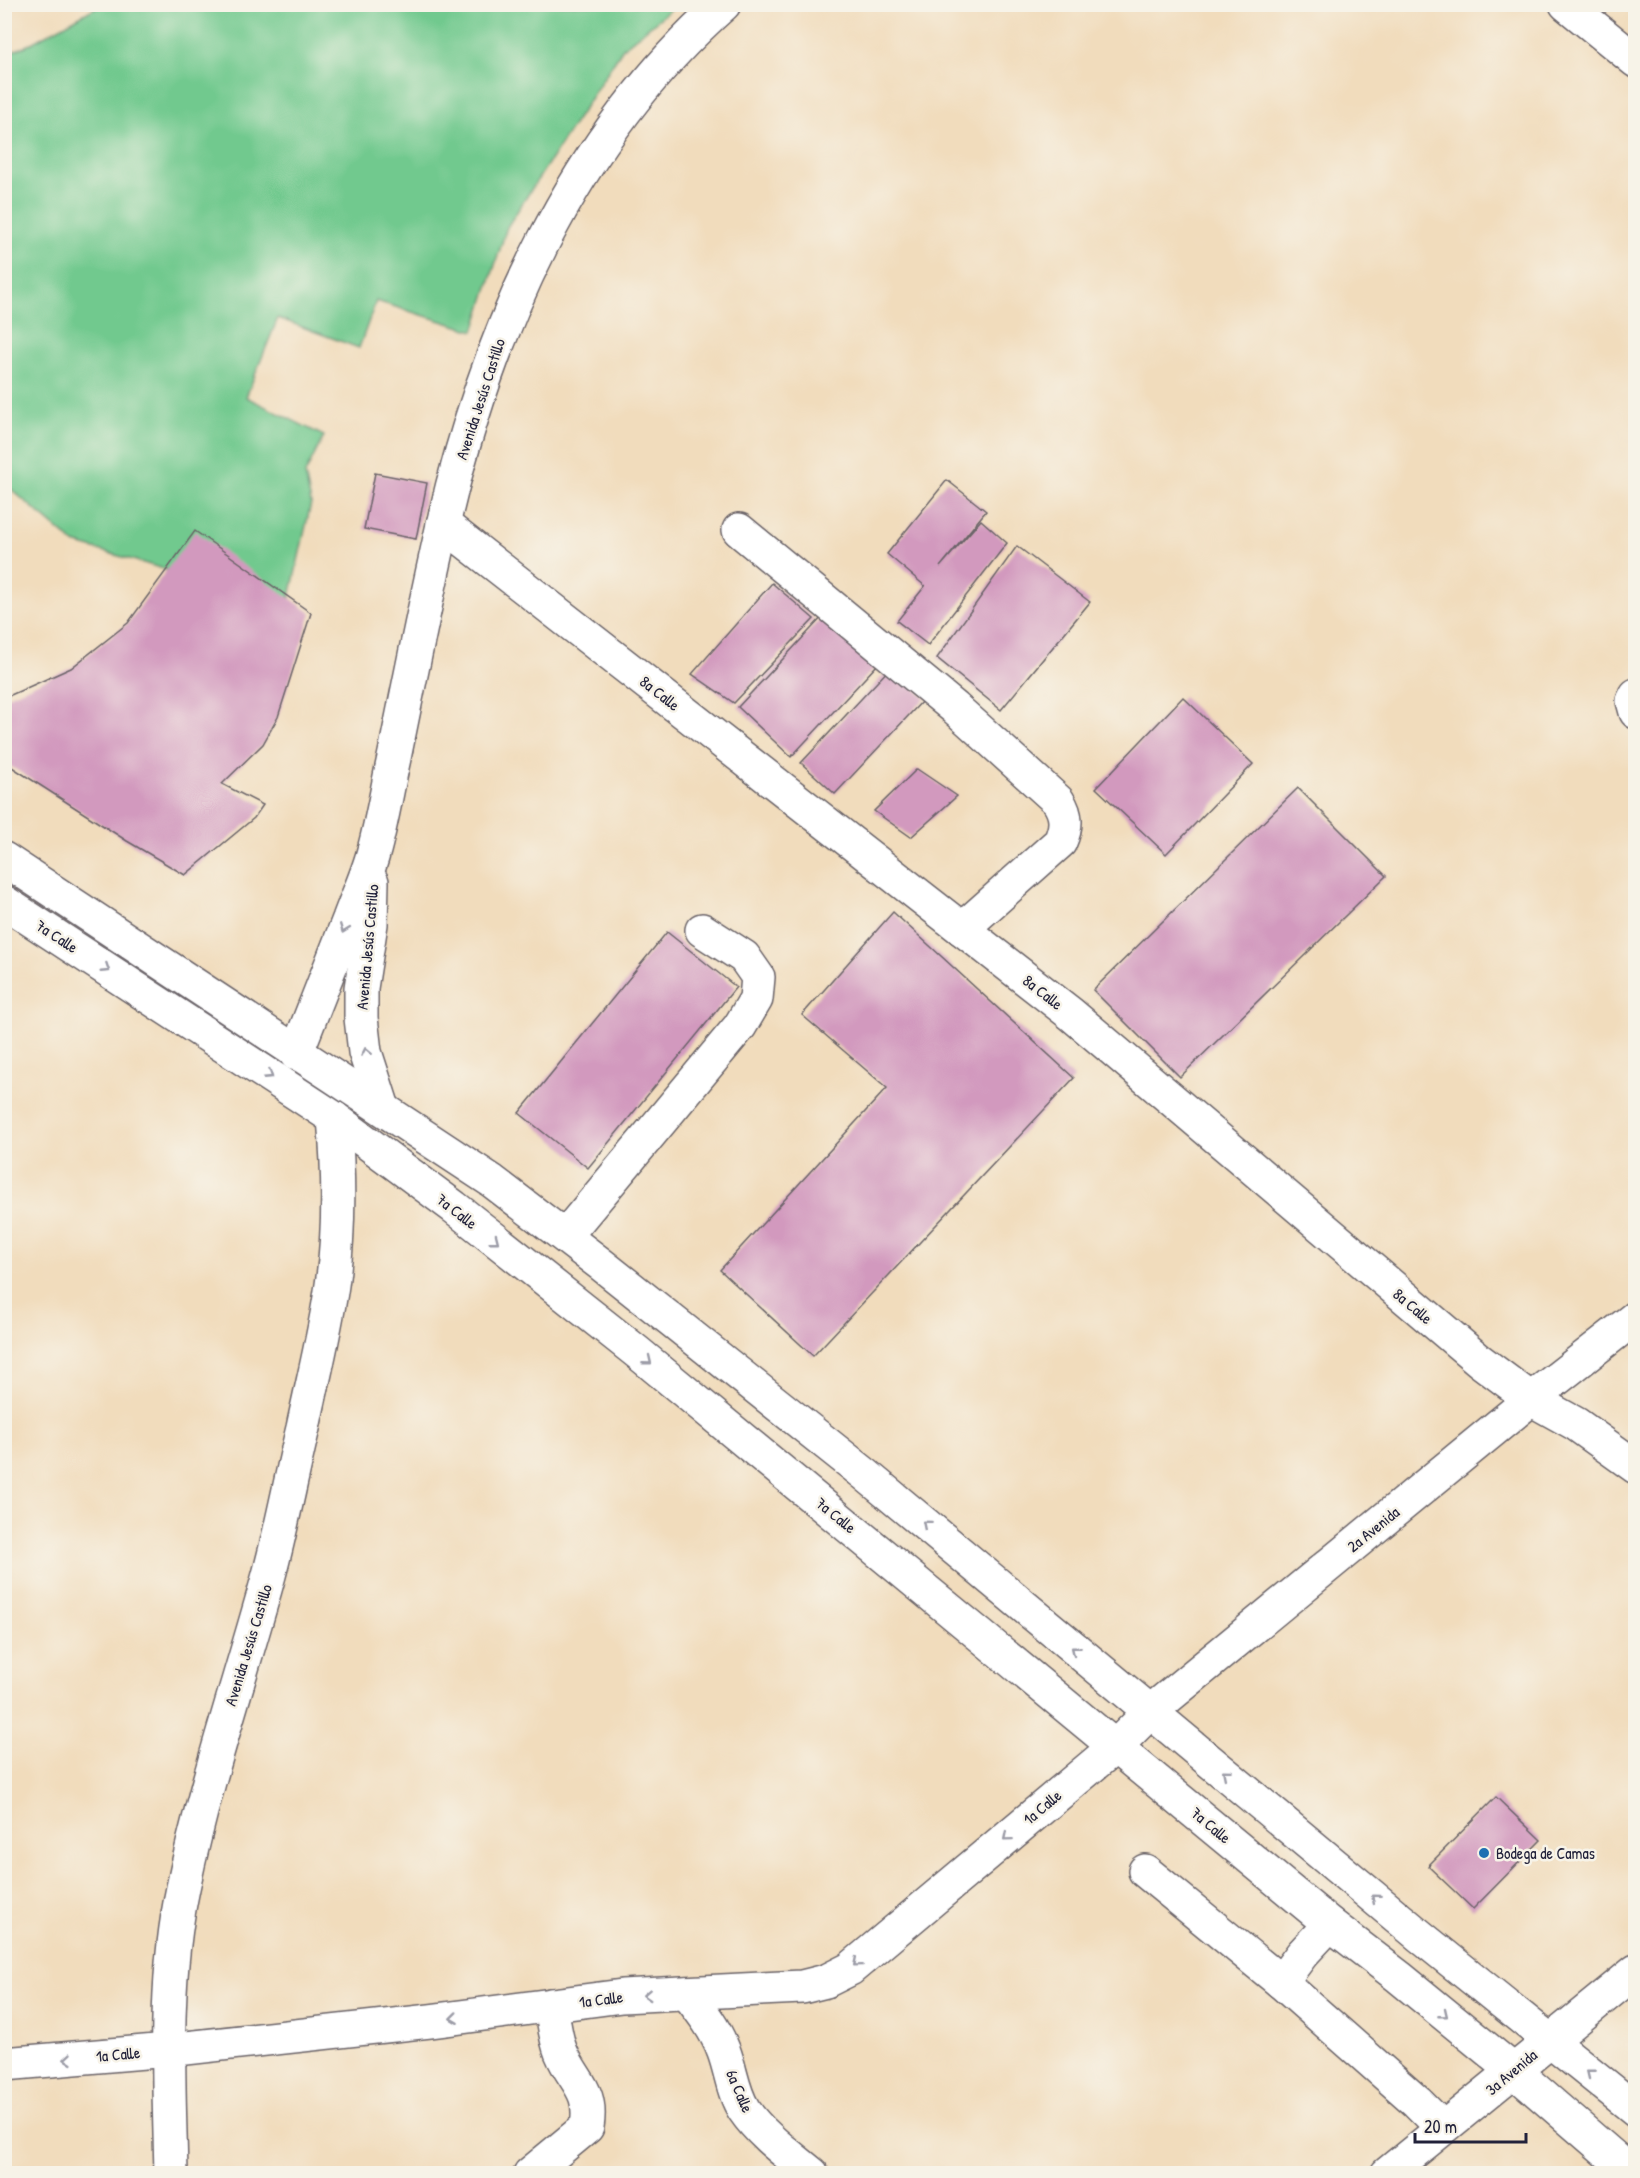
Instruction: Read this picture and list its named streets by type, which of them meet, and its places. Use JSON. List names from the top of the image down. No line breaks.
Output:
{"streets":{"street":["Avenida Jesús Castillo","8a Calle","7a Calle","2a Avenida","1a Calle","3a Avenida","6a Calle"]},"crossings":[["Avenida Jesús Castillo","8a Calle"],["Avenida Jesús Castillo","7a Calle"],["Avenida Jesús Castillo","1a Calle"],["8a Calle","2a Avenida"],["7a Calle","2a Avenida"],["7a Calle","1a Calle"],["7a Calle","3a Avenida"],["2a Avenida","1a Calle"],["1a Calle","6a Calle"]],"one_way":["1a Calle"],"places":["Bodega de Camas"],"scale_bar":"20 m"}
